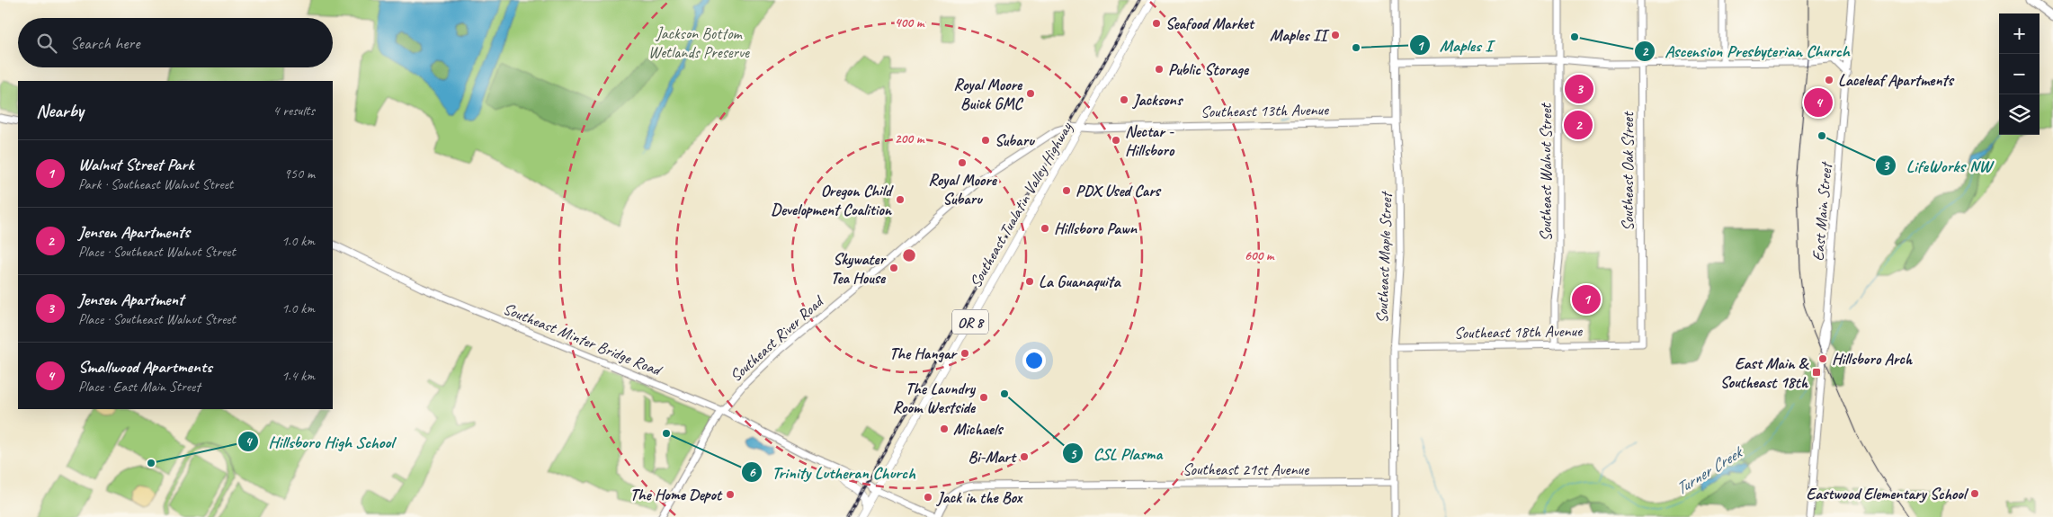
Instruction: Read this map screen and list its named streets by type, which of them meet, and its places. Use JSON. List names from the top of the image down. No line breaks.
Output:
{"streets":{"main road":["Southeast Tualatin Valley Highway","OR 8"],"street":["Southeast 13th Avenue","Southeast Oak Street","Southeast Walnut Street","East Main Street","Southeast Maple Street","Southeast 18th Avenue","Southeast Minter Bridge Road","Southeast River Road","Southeast 21st Avenue"]},"crossings":[["Southeast 13th Avenue","Southeast Tualatin Valley Highway"],["Southeast 13th Avenue","Southeast Maple Street"],["Southeast 13th Avenue","Southeast River Road"],["Southeast Oak Street","Southeast 18th Avenue"],["Southeast Walnut Street","Southeast 18th Avenue"],["Southeast Tualatin Valley Highway","Southeast Minter Bridge Road"],["Southeast Tualatin Valley Highway","Southeast River Road"],["Southeast Maple Street","Southeast 18th Avenue"],["Southeast Maple Street","Southeast 21st Avenue"],["Southeast Minter Bridge Road","Southeast River Road"]],"water":["Turner Creek"],"parks":["Jackson Bottom Wetlands Preserve"],"places":{"other":["Seafood Market","Maples II","Ascension Presbyterian Church","Maples I","Public Storage","Laceleaf Apartments","Royal Moore Buick GMC","Jacksons","LifeWorks NW","Subaru","Nectar - Hillsboro","Royal Moore Subaru","PDX Used Cars","Oregon Child Development Coalition","Hillsboro Pawn","Skywater Tea House","La Guanaquita","The Hangar","Hillsboro Arch","CSL Plasma","The Laundry Room Westside","Michaels","Trinity Lutheran Church","Bi-Mart","Hillsboro High School","Eastwood Elementary School","The Home Depot","Jack in the Box"],"transit":["East Main & Southeast 18th"]},"page":{"map_buttons":["+","−"],"search":"Search here","pins":["3","4","2","1"],"heading":["Nearby","4 results"],"list":[{"mark":"1","name":"Walnut Street Park","note":"Park · Southeast Walnut Street","value":"950 m"},{"mark":"2","name":"Jensen Apartments","note":"Place · Southeast Walnut Street","value":"1.0 km"},{"mark":"3","name":"Jensen Apartment","note":"Place · Southeast Walnut Street","value":"1.0 km"},{"mark":"4","name":"Smallwood Apartments","note":"Place · East Main Street","value":"1.4 km"}]},"rings":["400 m","200 m","600 m"]}
